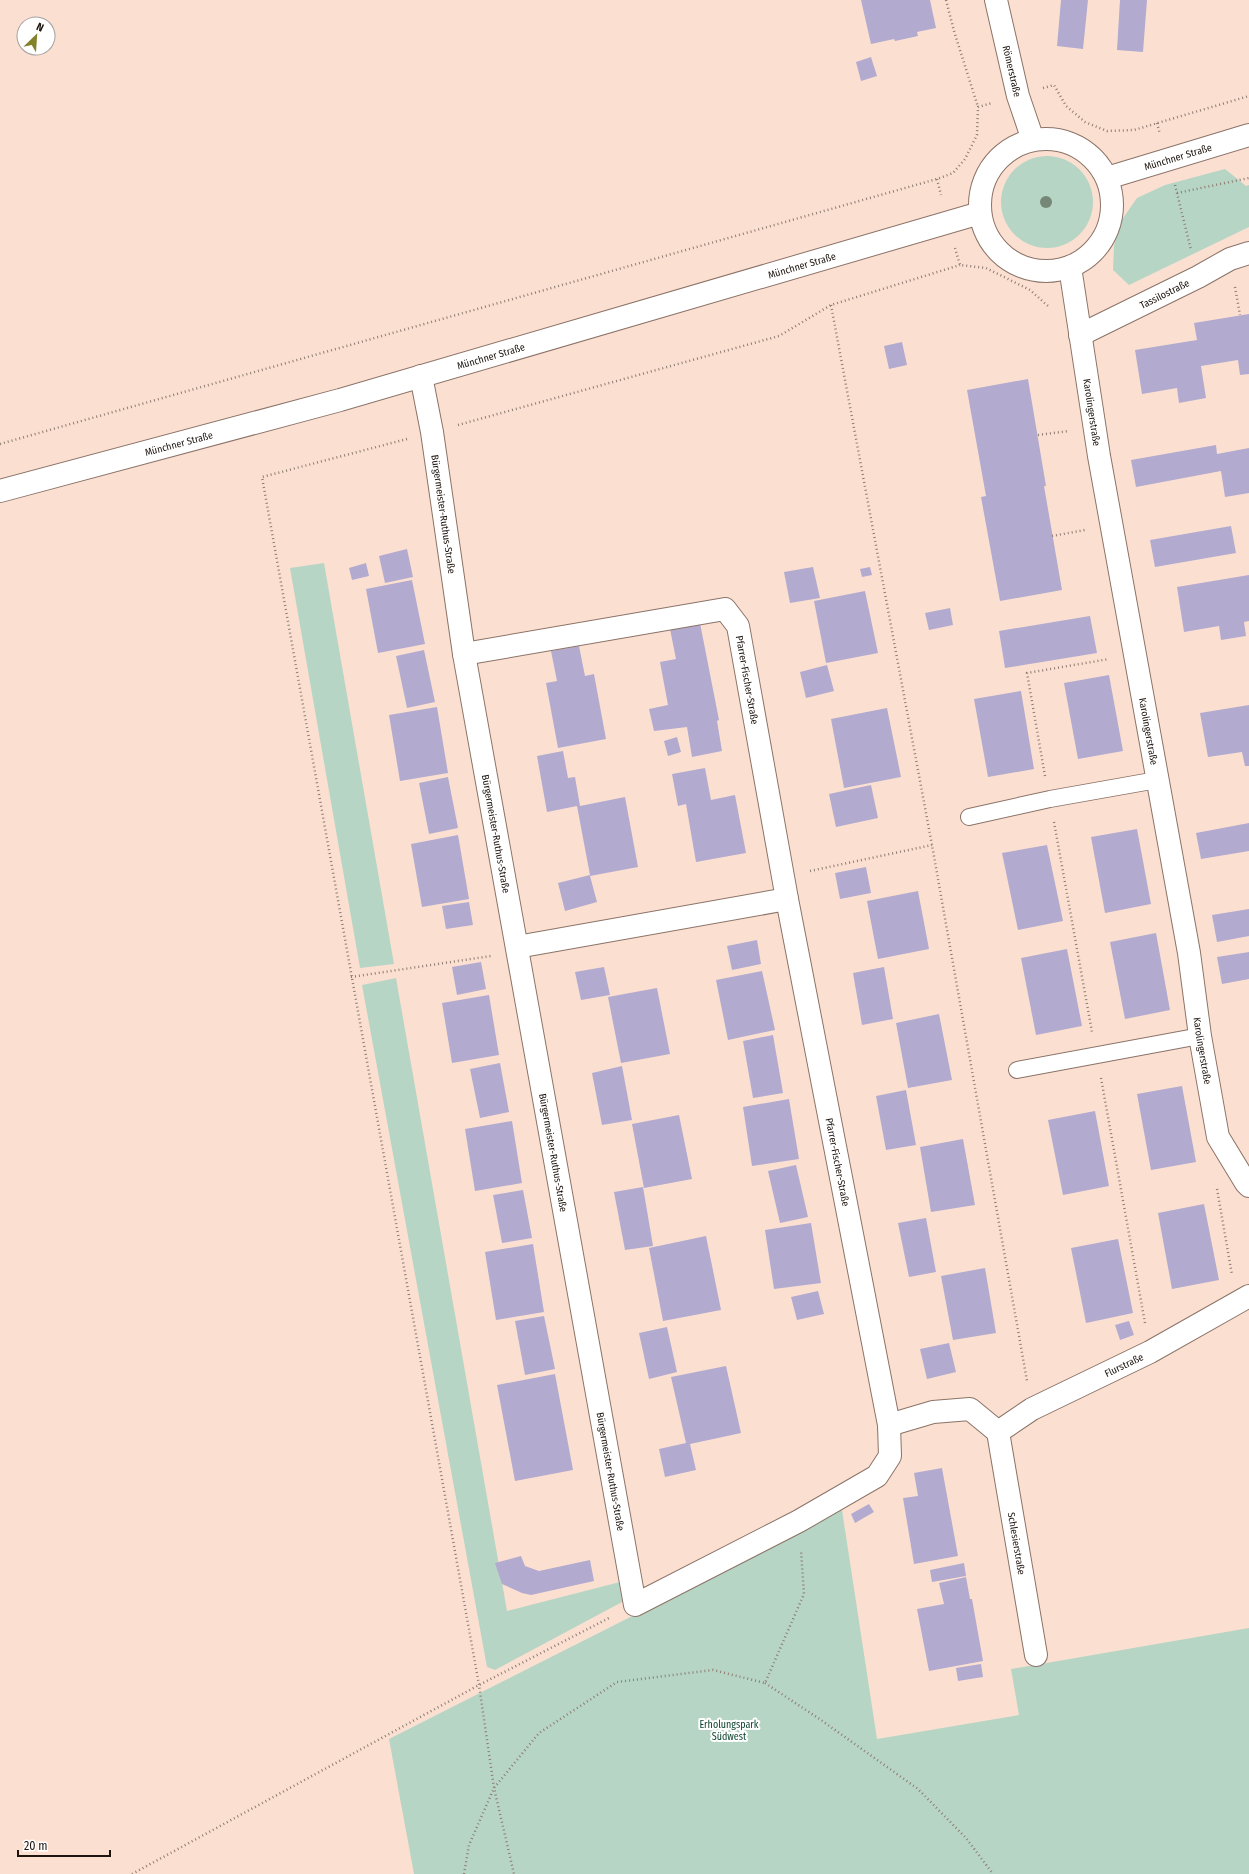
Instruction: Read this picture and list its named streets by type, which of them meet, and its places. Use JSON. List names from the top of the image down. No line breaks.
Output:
{"streets":{"street":["Römerstraße","Münchner Straße","Tassilostraße","Karolingerstraße","Bürgermeister-Ruthus-Straße","Pfarrer-Fischer-Straße","Flurstraße","Schlesierstraße"]},"crossings":[["Römerstraße","Münchner Straße"],["Römerstraße","Karolingerstraße"],["Münchner Straße","Karolingerstraße"],["Münchner Straße","Bürgermeister-Ruthus-Straße"],["Tassilostraße","Karolingerstraße"],["Bürgermeister-Ruthus-Straße","Pfarrer-Fischer-Straße"],["Flurstraße","Schlesierstraße"]],"parks":["Erholungspark Südwest"],"scale_bar":"20 m","north":"top right"}
